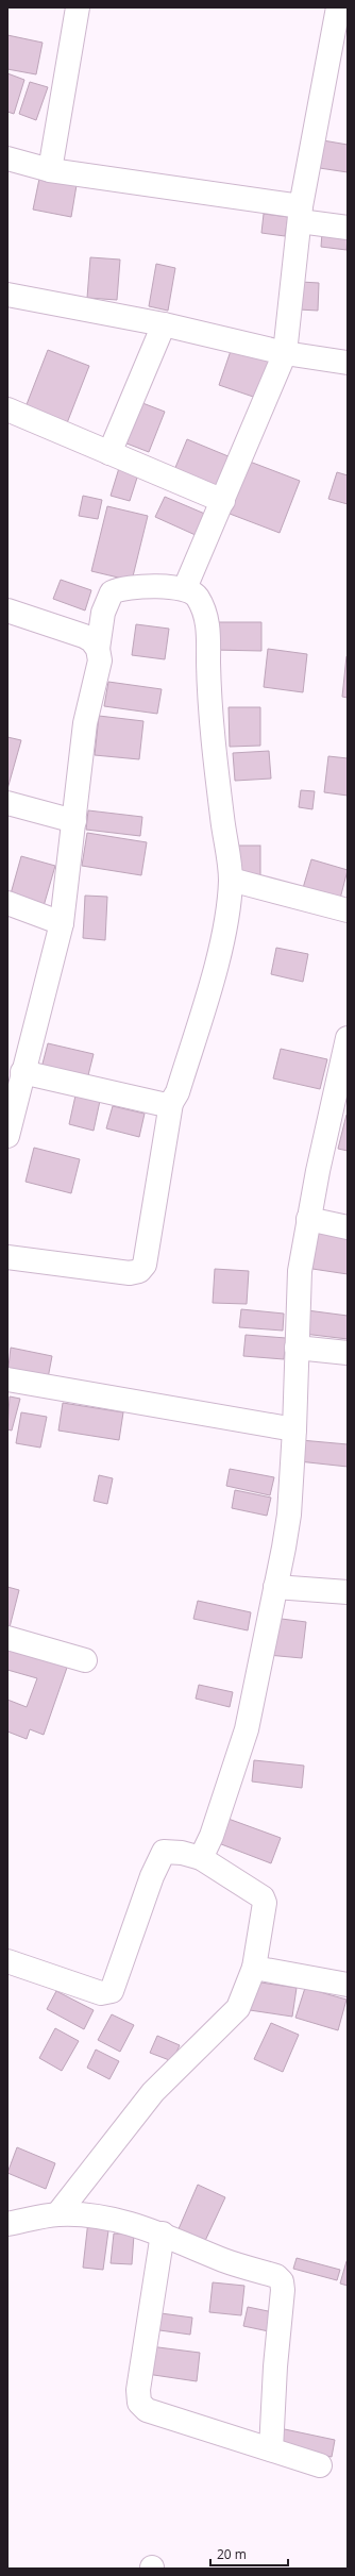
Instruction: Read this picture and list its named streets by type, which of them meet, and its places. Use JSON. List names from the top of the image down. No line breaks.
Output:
{"scale_bar":"20 m"}
